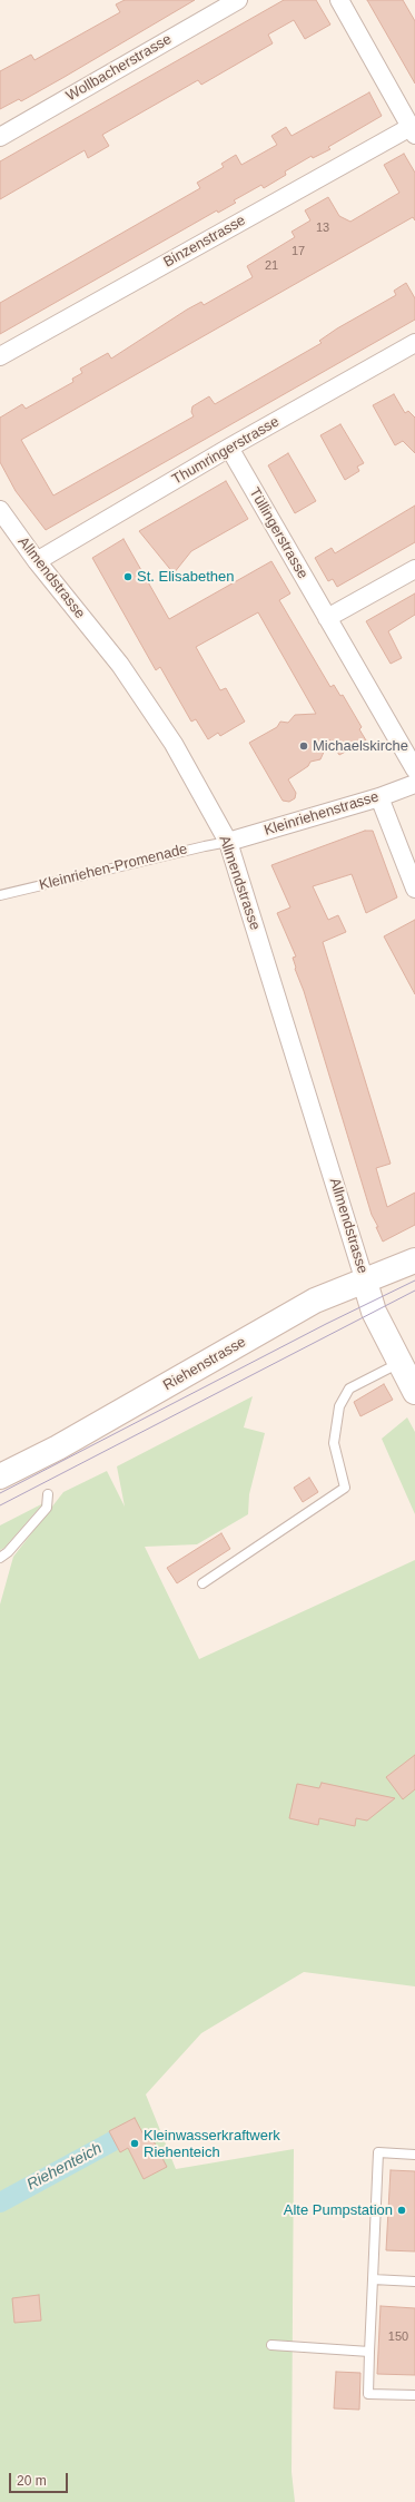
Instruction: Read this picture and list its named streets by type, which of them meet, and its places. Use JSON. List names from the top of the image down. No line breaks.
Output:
{"streets":{"main road":["Riehenstrasse"],"street":["Wollbacherstrasse","Binzenstrasse","Thumringerstrasse","Tüllingerstrasse","Allmendstrasse","Kleinriehenstrasse"],"lane":["Kleinriehen-Promenade"]},"crossings":[["Thumringerstrasse","Tüllingerstrasse"],["Thumringerstrasse","Allmendstrasse"],["Allmendstrasse","Kleinriehenstrasse"],["Allmendstrasse","Kleinriehen-Promenade"],["Allmendstrasse","Riehenstrasse"],["Kleinriehenstrasse","Kleinriehen-Promenade"]],"water":["Riehenteich"],"places":["St. Elisabethen","Michaelskirche","Kleinwasserkraftwerk Riehenteich","Alte Pumpstation"],"house_numbers":["13","17","21","150"],"scale_bar":"20 m"}
